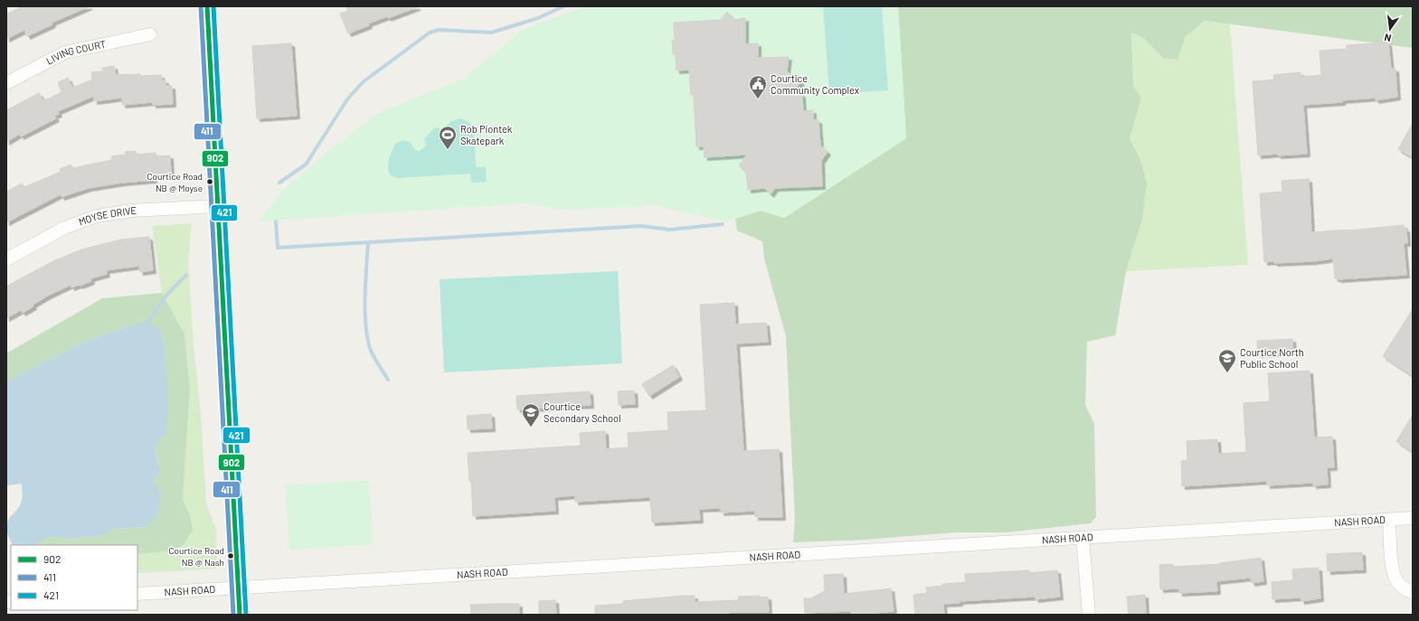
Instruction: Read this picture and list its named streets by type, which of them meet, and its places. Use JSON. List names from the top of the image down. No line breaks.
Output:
{"streets":{"street":["LIVING COURT","MOYSE DRIVE","NASH ROAD"]},"places":{"public building":["Courtice Community Complex"],"sports":["Rob Piontek Skatepark"],"other":["Courtice Road NB @ Moyse","Courtice Road NB @ Nash"],"school or university":["Courtice North Public School","Courtice Secondary School"]},"lines":["transit line 902","transit line 411","transit line 421"],"legend":["902","411","421"],"north":"bottom"}
